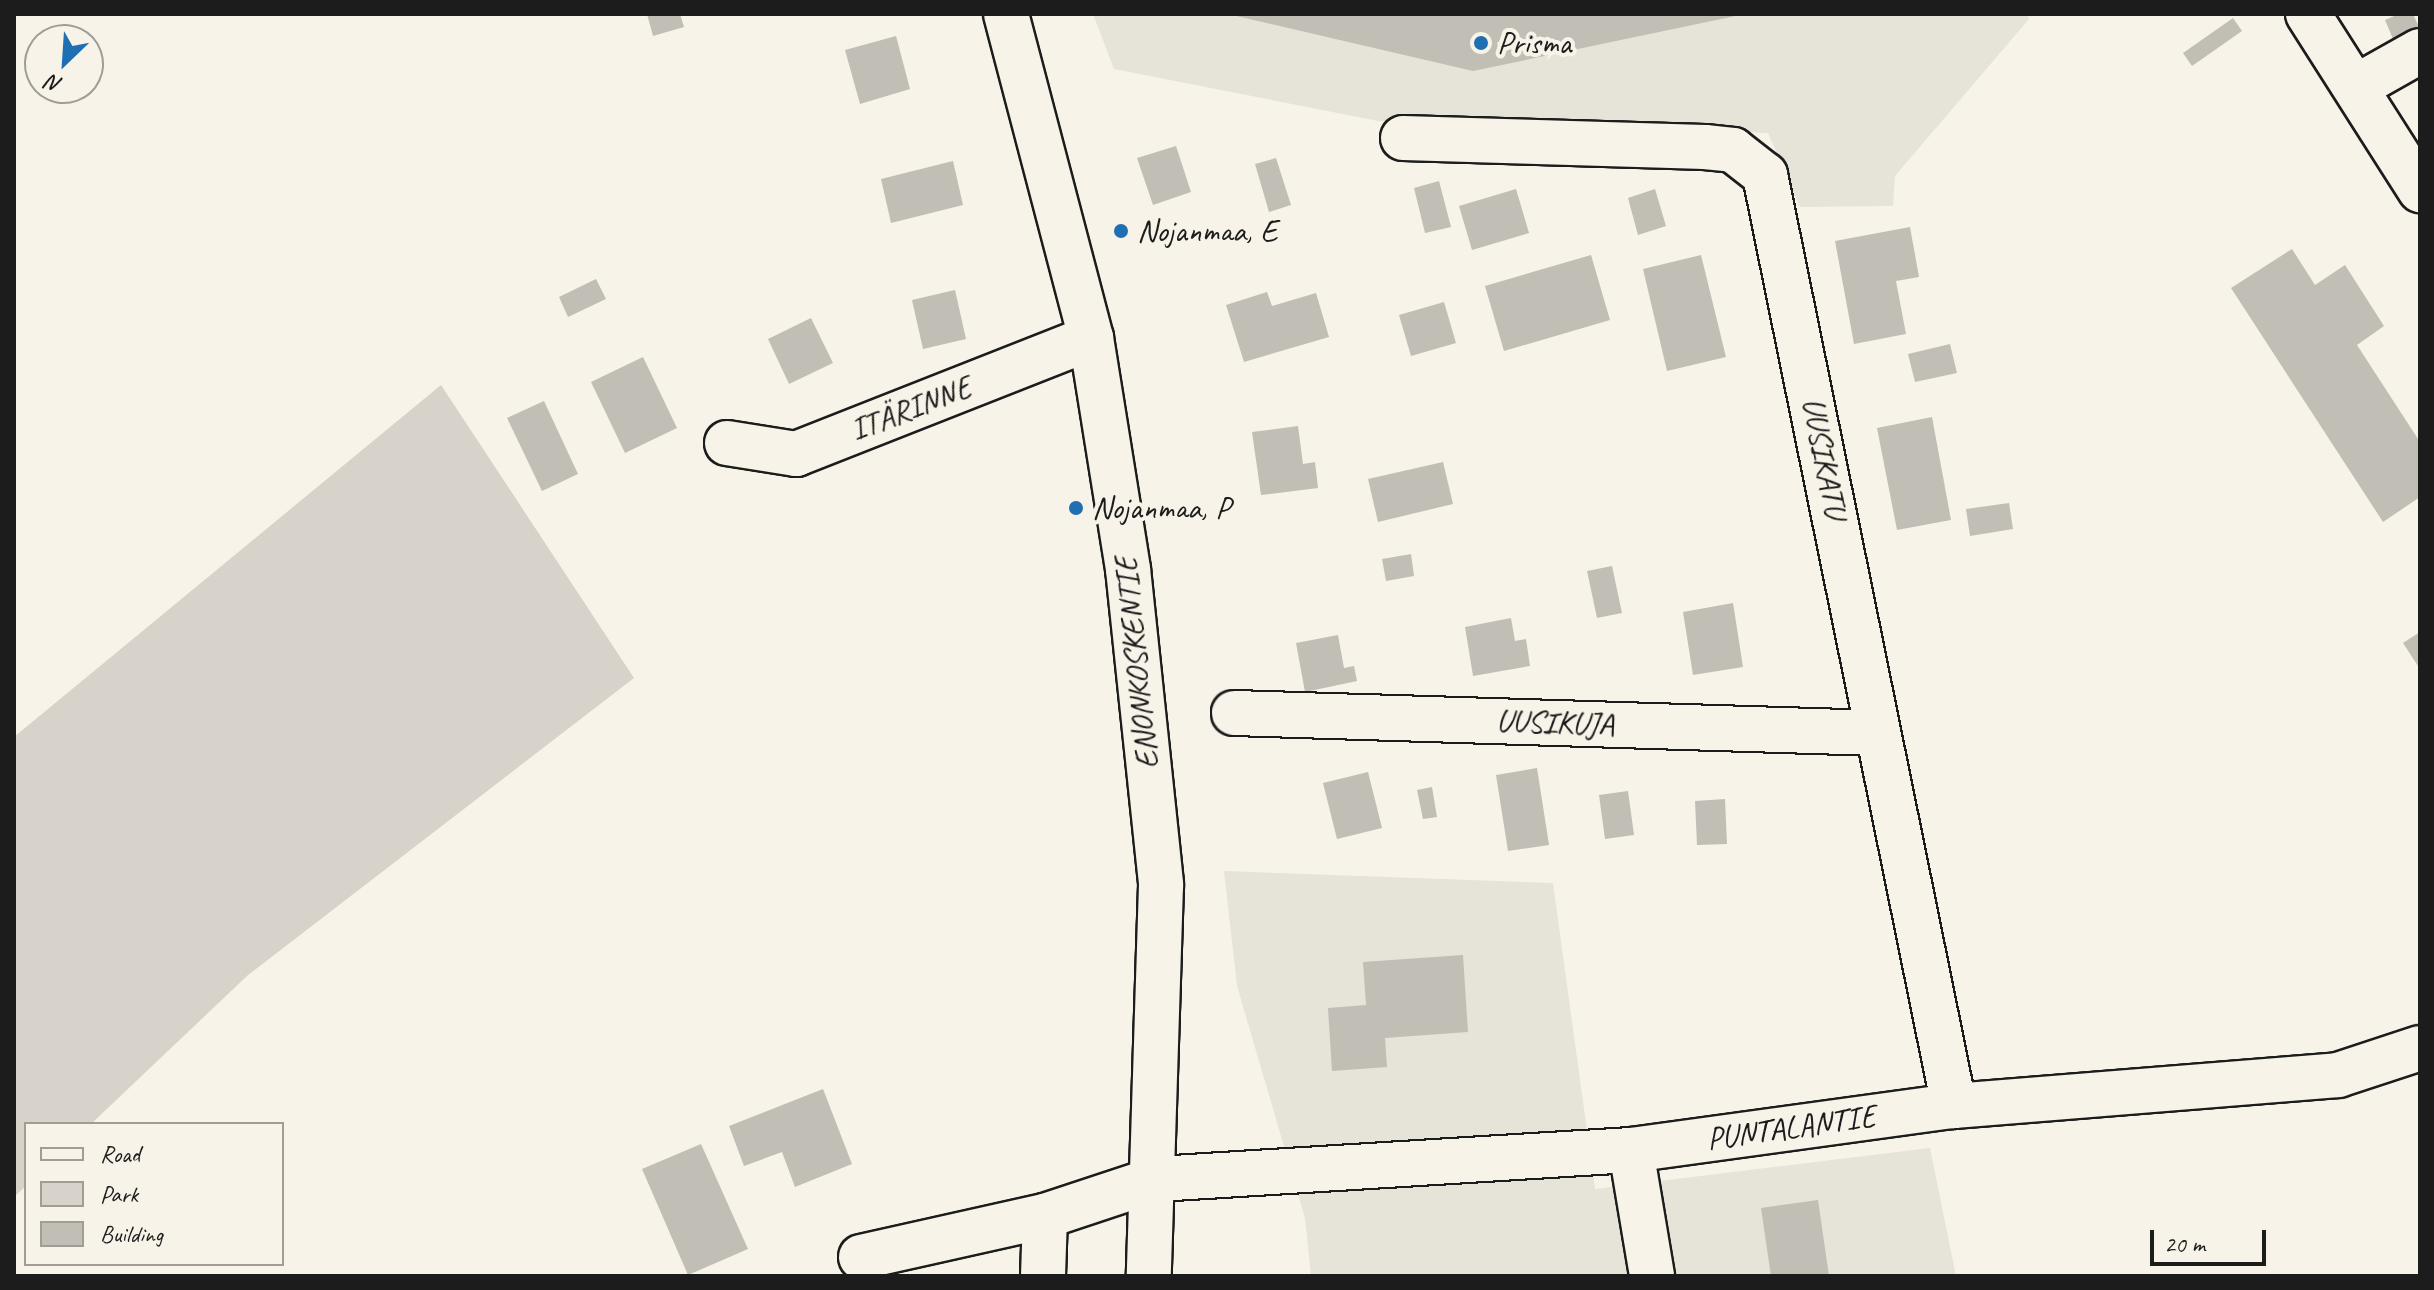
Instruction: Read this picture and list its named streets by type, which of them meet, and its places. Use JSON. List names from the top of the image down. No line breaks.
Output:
{"streets":{"street":["ITÄRINNE","UUSIKATU","ENONKOSKENTIE","UUSIKUJA","PUNTALANTIE"]},"crossings":[["ITÄRINNE","ENONKOSKENTIE"],["UUSIKATU","UUSIKUJA"],["UUSIKATU","PUNTALANTIE"],["ENONKOSKENTIE","PUNTALANTIE"]],"places":["Prisma","Nojanmaa, E","Nojanmaa, P"],"legend":["Road","Park","Building"],"scale_bar":"20 m","north":"bottom left"}
